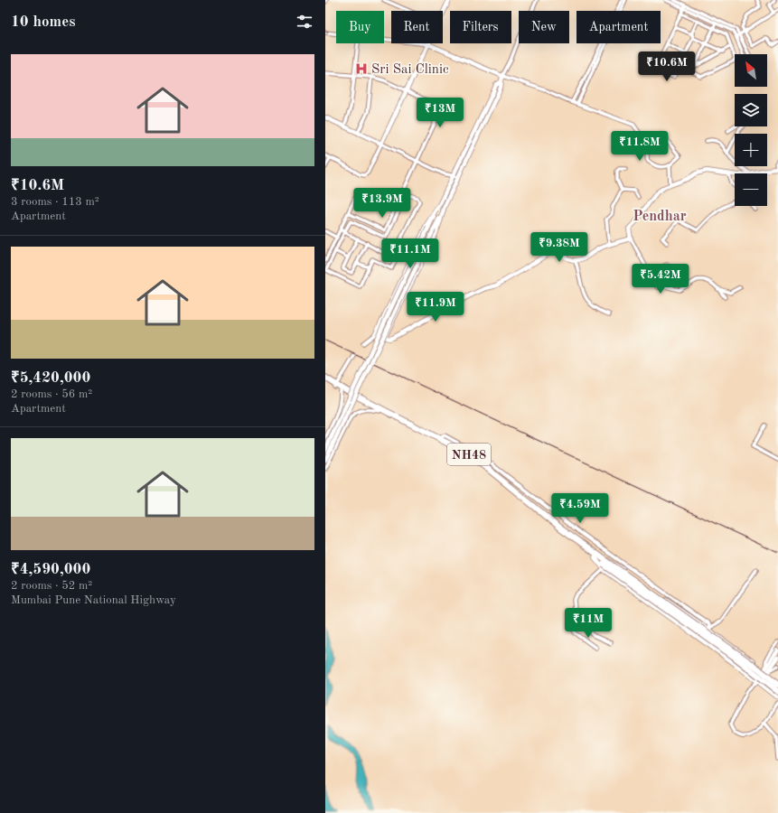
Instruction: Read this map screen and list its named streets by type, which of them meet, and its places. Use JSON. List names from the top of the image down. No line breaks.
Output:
{"streets":{"highway":["NH48"]},"districts":["Pendhar"],"places":{"hospital":["Sri Sai Clinic"]},"north":"top left","page":{"heading":"10 homes","chip":["Buy","Rent","Filters","New","Apartment"],"list":[{"name":"₹10.6M","note":"3 rooms · 113 m² · Apartment"},{"name":"₹5,420,000","note":"2 rooms · 56 m² · Apartment"},{"name":"₹4,590,000","note":"2 rooms · 52 m² · Mumbai Pune National Highway"}],"price":["₹10.6M","₹13M","₹11.8M","₹13.9M","₹9.38M","₹11.1M","₹5.42M","₹11.9M","₹4.59M","₹11M"],"map_buttons":["+","−"]}}
